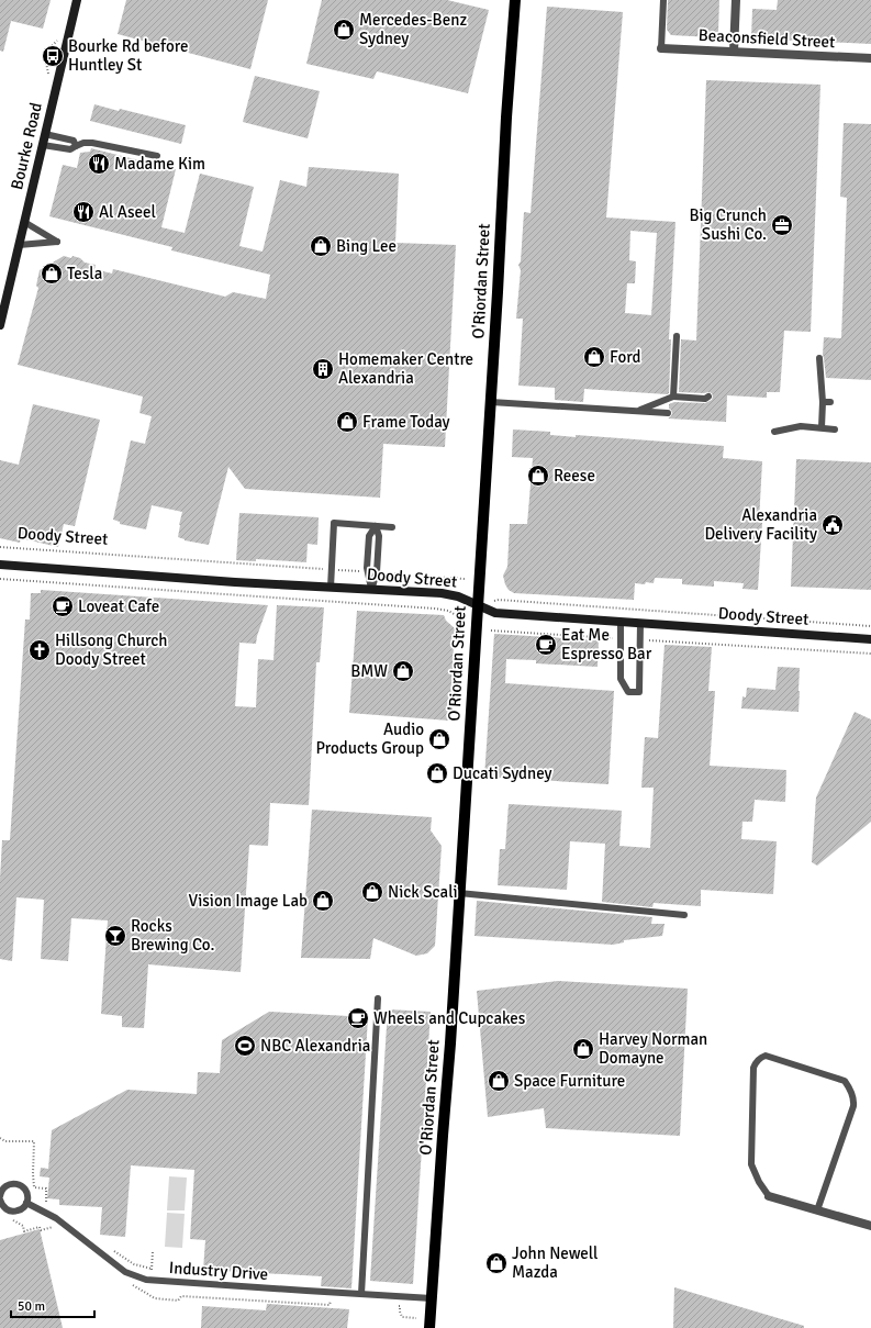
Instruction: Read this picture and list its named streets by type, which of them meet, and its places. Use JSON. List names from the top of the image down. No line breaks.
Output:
{"streets":{"main road":["O'Riordan Street"],"street":["Beaconsfield Street","Bourke Road","Doody Street"],"lane":["Industry Drive"]},"crossings":[["O'Riordan Street","Doody Street"],["O'Riordan Street","Industry Drive"]],"places":{"shop":["Mercedes-Benz Sydney","Bing Lee","Tesla","Ford","Frame Today","Reese","BMW","Audio Products Group","Ducati Sydney","Nick Scali","Vision Image Lab","Harvey Norman Domayne","Space Furniture","John Newell Mazda"],"bus stop":["Bourke Rd before Huntley St"],"restaurant":["Madame Kim","Al Aseel"],"office":["Big Crunch Sushi Co."],"building":["Homemaker Centre Alexandria"],"public building":["Alexandria Delivery Facility"],"cafe":["Loveat Cafe","Eat Me Espresso Bar","Wheels and Cupcakes"],"church":["Hillsong Church Doody Street"],"bar":["Rocks Brewing Co."],"sports":["NBC Alexandria"]},"scale_bar":"50 m"}
